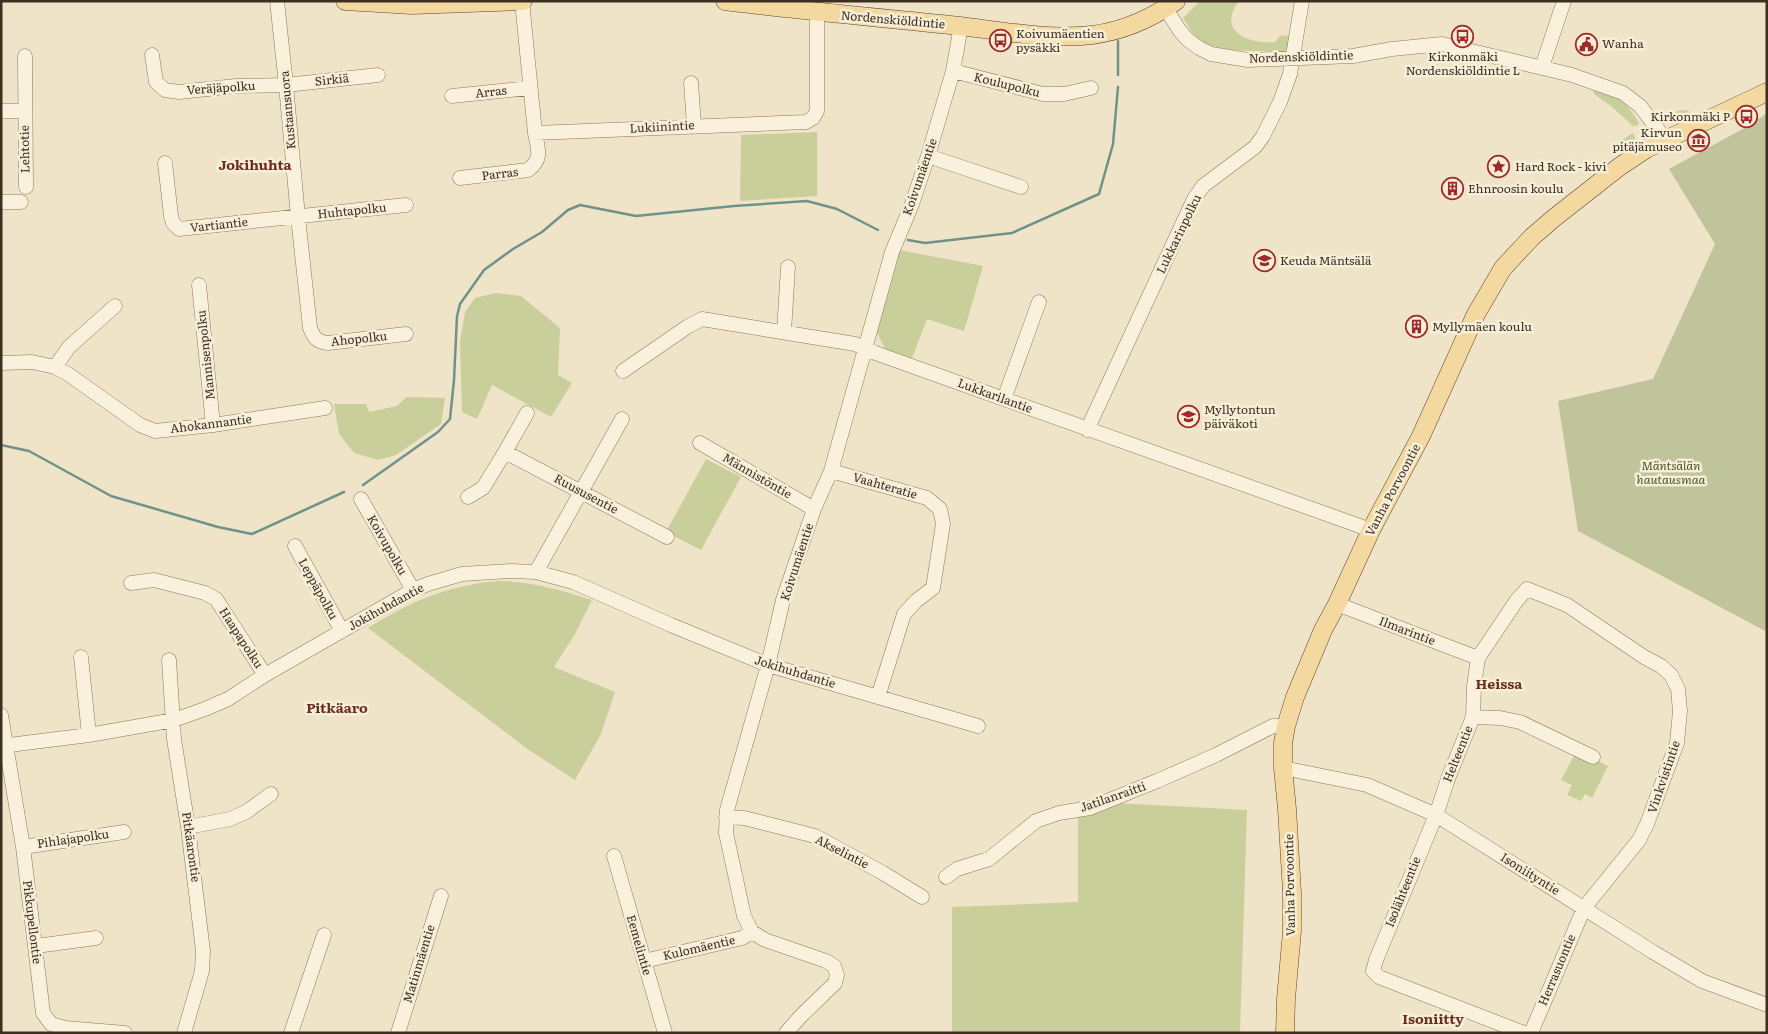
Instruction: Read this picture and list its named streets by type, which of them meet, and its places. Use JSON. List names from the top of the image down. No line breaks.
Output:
{"streets":{"main road":["Nordenskiöldintie","Vanha Porvoontie"],"street":["Sirkiä","Koulupolku","Veräjäpolku","Arras","Kustaansuora","Lukiinintie","Lehtotie","Parras","Koivumäentie","Huhtapolku","Vartiantie","Lukkarinpolku","Ahopolku","Mannisenpolku","Lukkarilantie","Ahokannantie","Männistöntie","Vaahteratie","Ruususentie","Koivupolku","Leppäpolku","Jokihuhdantie","Ilmarintie","Haapapolku","Helteentie","Vinkvistintie","Jatilanraitti","Pihlajapolku","Pitkäarontie","Akselintie","Isoniityntie","Isolähteentie","Pikkupellontie","Eemelintie","Kulomäentie","Matinmäentie","Herrasuontie"]},"crossings":[["Nordenskiöldintie","Lukiinintie"],["Nordenskiöldintie","Koivumäentie"],["Nordenskiöldintie","Lukkarinpolku"],["Nordenskiöldintie","Vanha Porvoontie"],["Sirkiä","Veräjäpolku"],["Sirkiä","Kustaansuora"],["Koulupolku","Koivumäentie"],["Veräjäpolku","Kustaansuora"],["Kustaansuora","Huhtapolku"],["Kustaansuora","Vartiantie"],["Kustaansuora","Ahopolku"],["Lukiinintie","Parras"],["Koivumäentie","Lukkarilantie"],["Koivumäentie","Männistöntie"],["Koivumäentie","Vaahteratie"],["Koivumäentie","Jokihuhdantie"],["Koivumäentie","Akselintie"],["Koivumäentie","Kulomäentie"],["Huhtapolku","Vartiantie"],["Lukkarinpolku","Lukkarilantie"],["Mannisenpolku","Ahokannantie"],["Lukkarilantie","Vanha Porvoontie"],["Vaahteratie","Jokihuhdantie"],["Vanha Porvoontie","Ilmarintie"],["Vanha Porvoontie","Jatilanraitti"],["Vanha Porvoontie","Isoniityntie"],["Koivupolku","Jokihuhdantie"],["Leppäpolku","Jokihuhdantie"],["Jokihuhdantie","Haapapolku"],["Jokihuhdantie","Pitkäarontie"],["Jokihuhdantie","Pikkupellontie"],["Ilmarintie","Helteentie"],["Helteentie","Vinkvistintie"],["Helteentie","Isoniityntie"],["Helteentie","Isolähteentie"],["Vinkvistintie","Isoniityntie"],["Vinkvistintie","Herrasuontie"],["Pihlajapolku","Pikkupellontie"],["Isoniityntie","Isolähteentie"],["Isoniityntie","Herrasuontie"],["Eemelintie","Kulomäentie"]],"districts":["Jokihuhta","Heissa","Pitkäaro","Isoniitty"],"parks":["Mäntsälän hautausmaa"],"places":{"bus stop":["Kirkonmäki Nordenskiöldintie L","Koivumäentien pysäkki","Kirkonmäki P"],"public building":["Wanha"],"museum":["Kirvun pitäjämuseo"],"place":["Hard Rock - kivi"],"building":["Ehnroosin koulu","Myllymäen koulu"],"school or university":["Keuda Mäntsälä","Myllytontun päiväkoti"]}}
